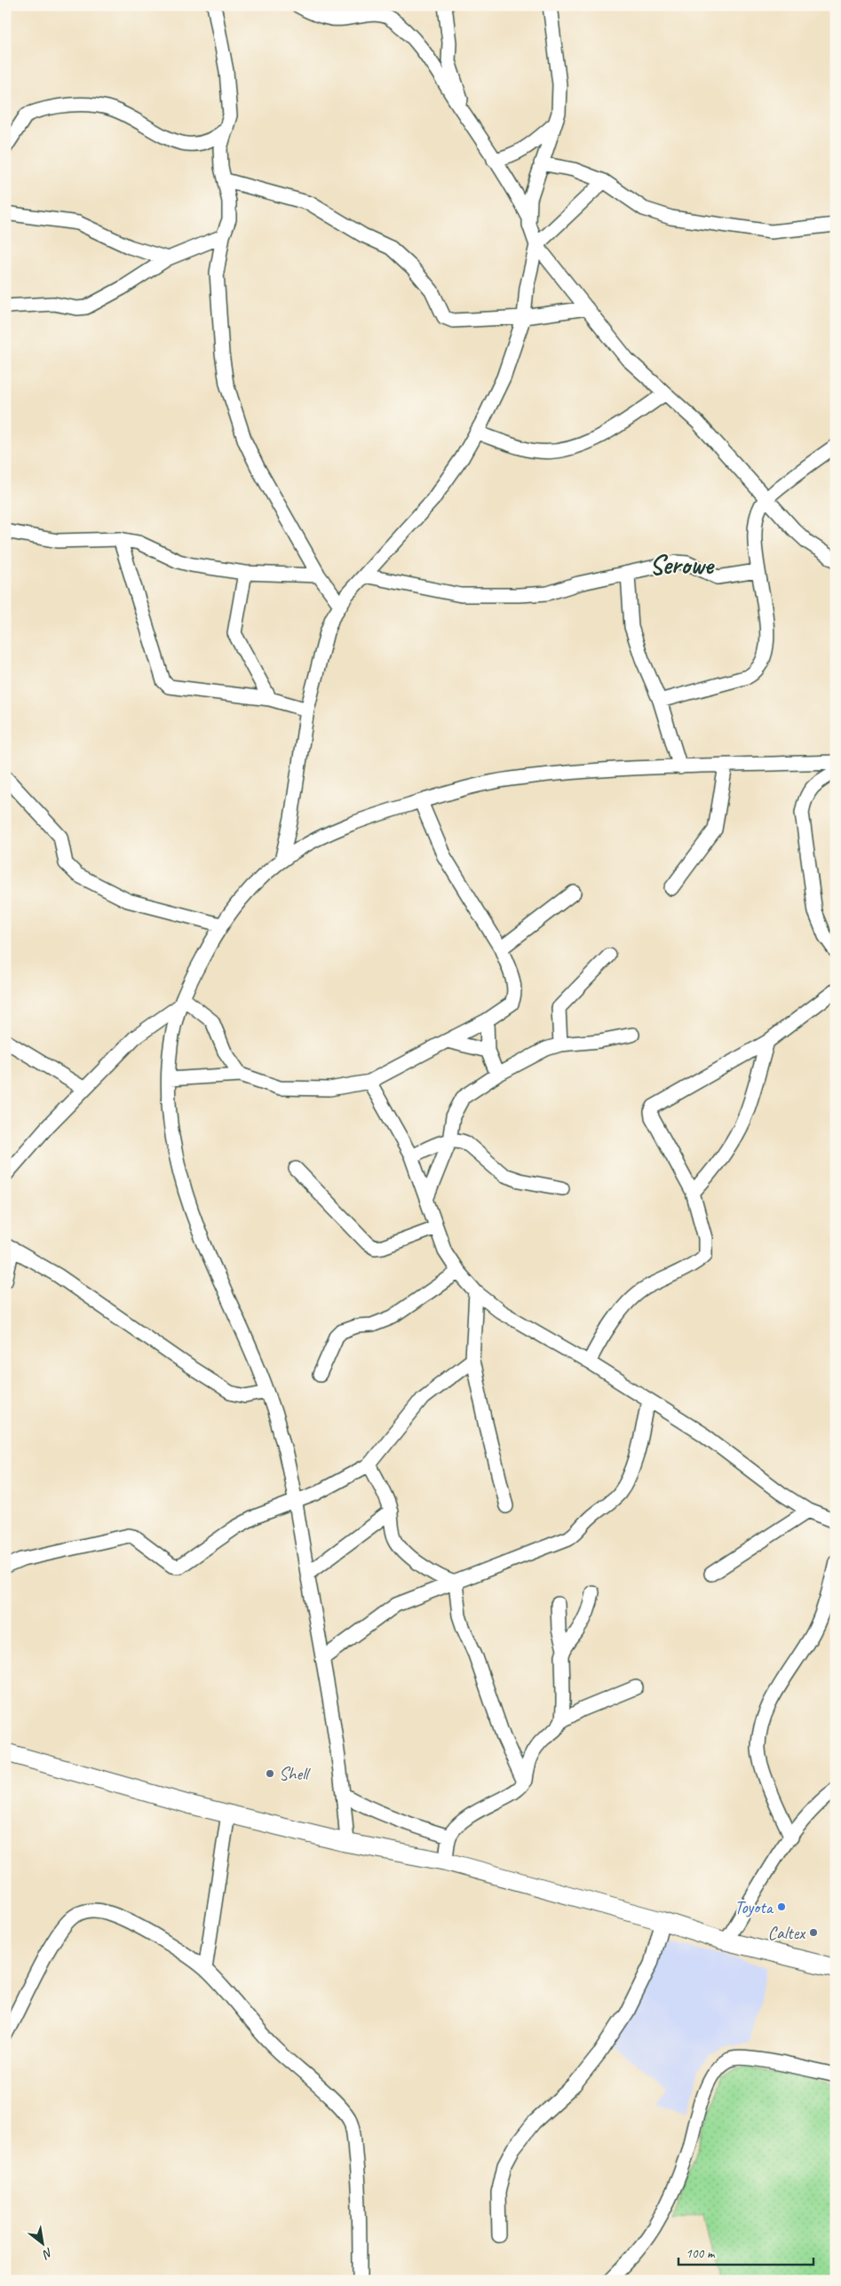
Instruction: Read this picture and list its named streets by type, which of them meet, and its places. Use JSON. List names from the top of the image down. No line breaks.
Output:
{"districts":["Serowe"],"places":["Shell","Toyota","Caltex"],"scale_bar":"100 m","north":"bottom right"}
